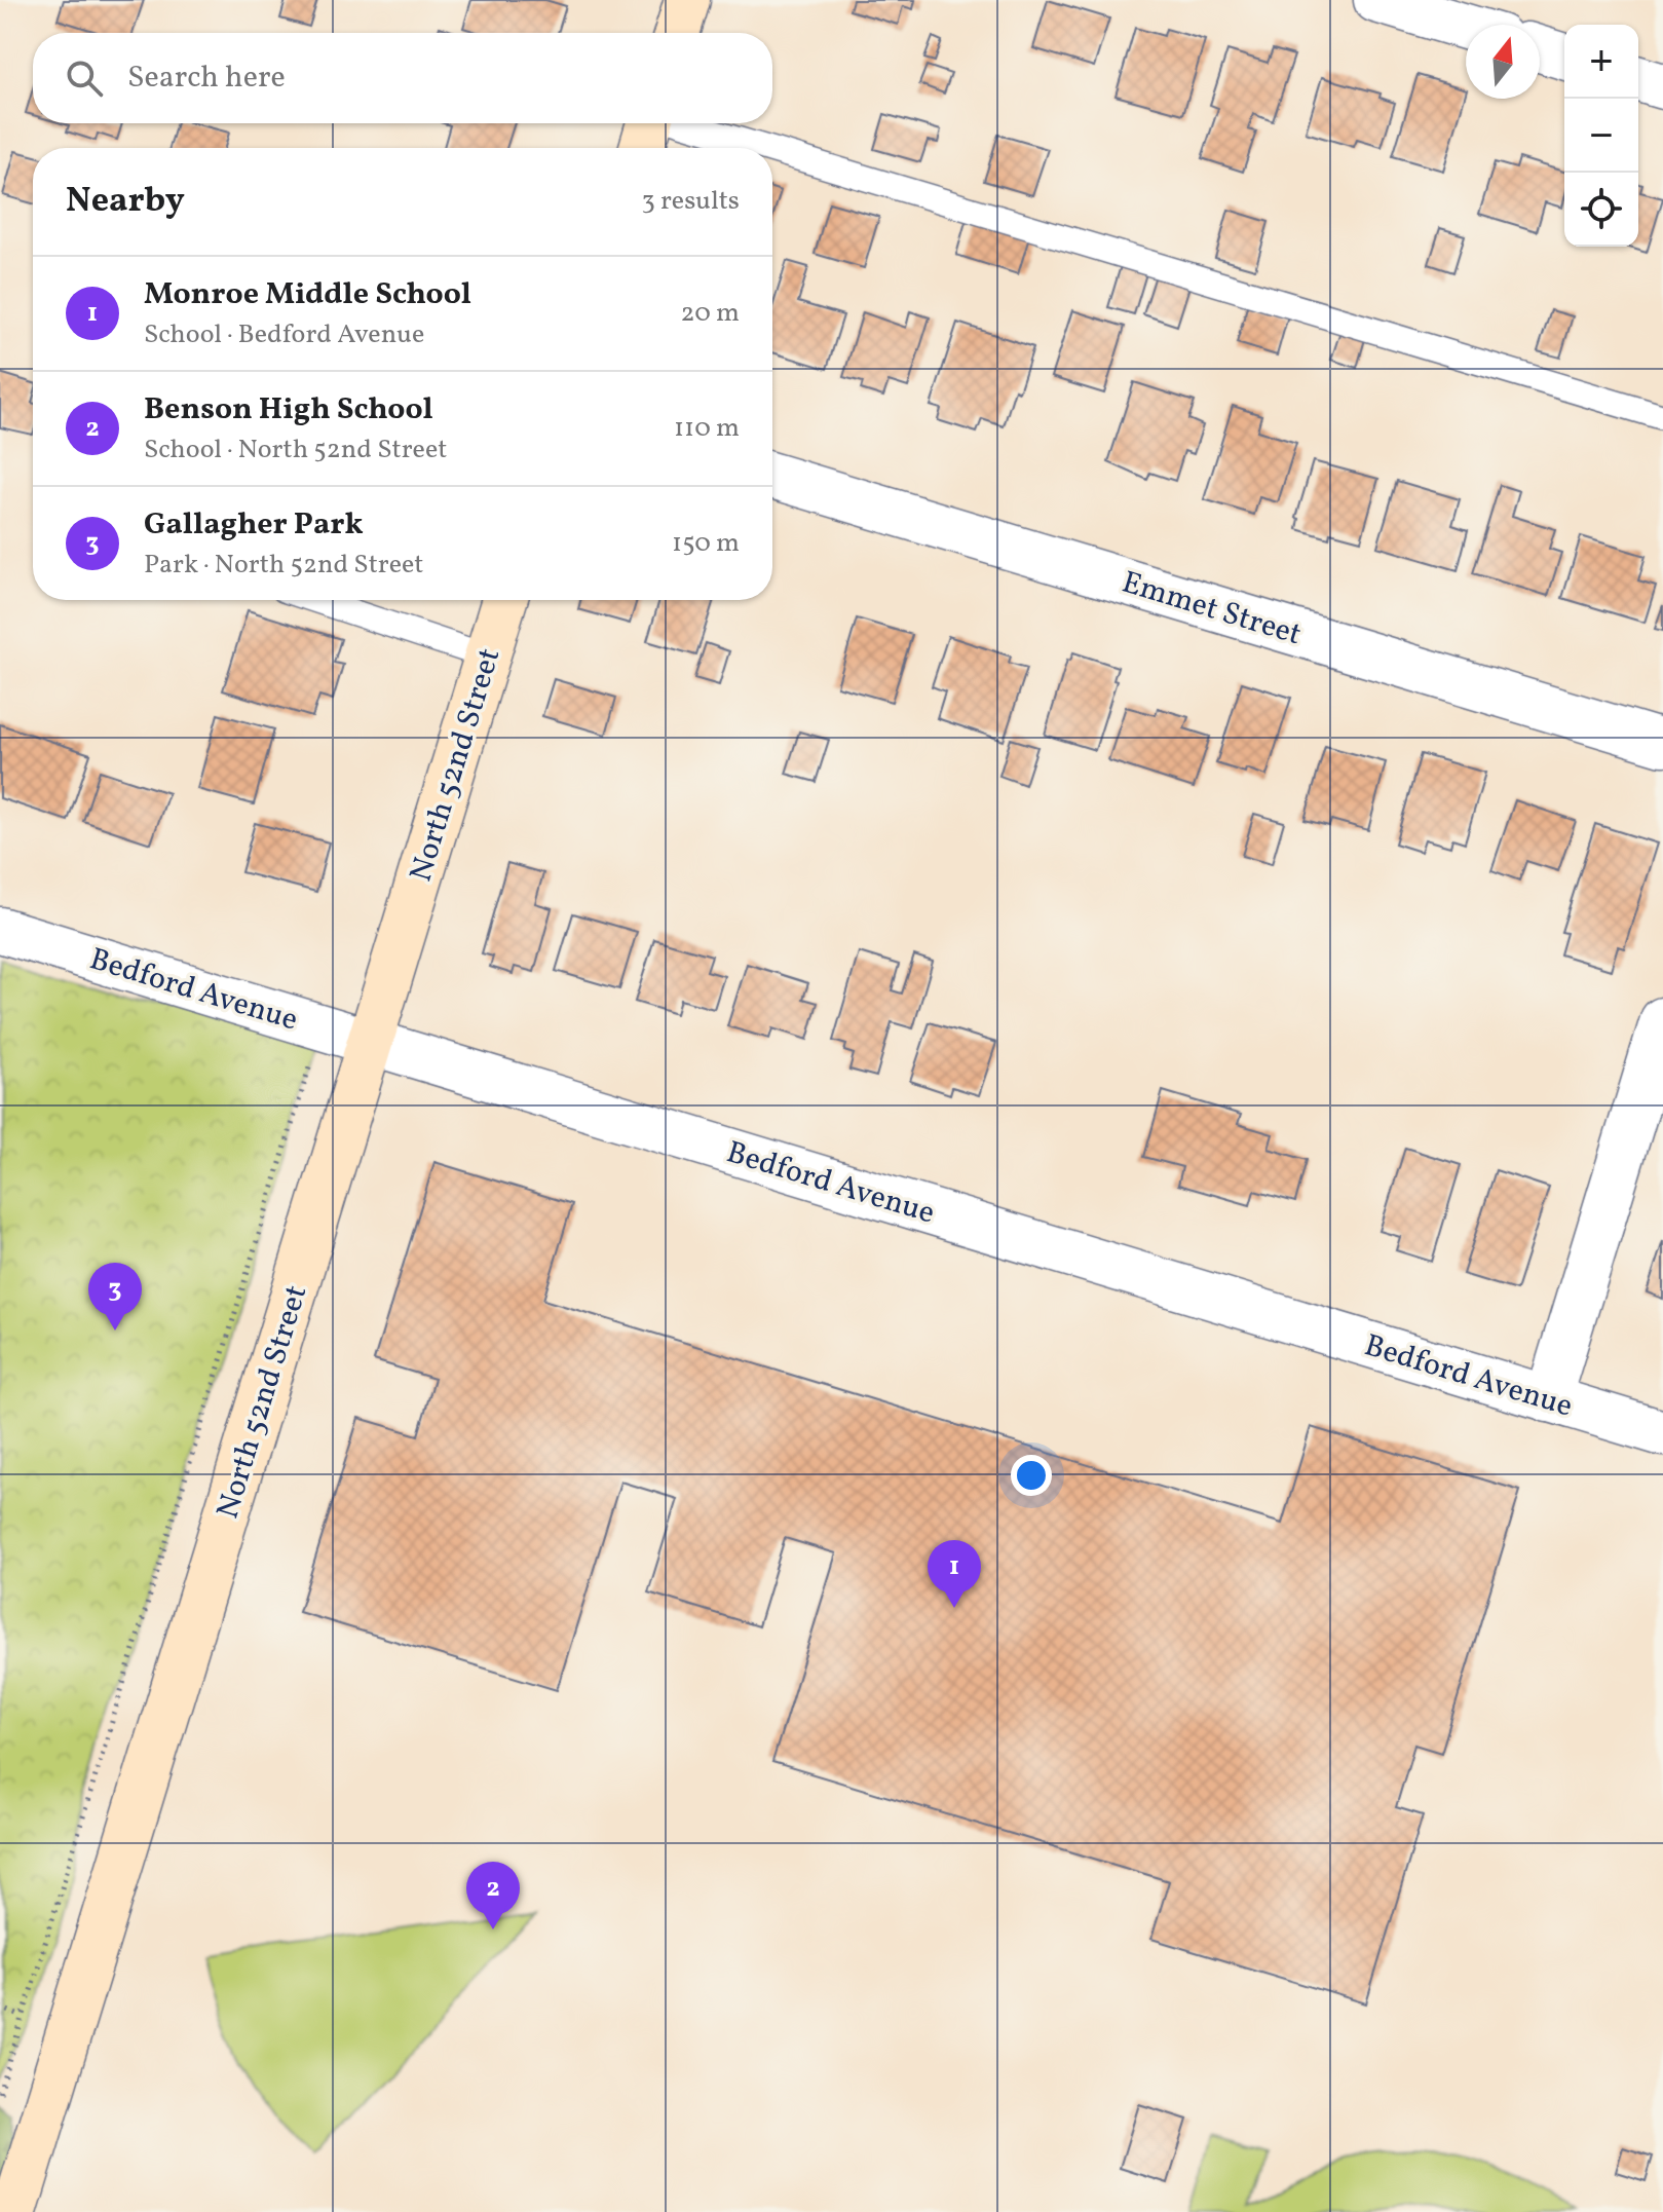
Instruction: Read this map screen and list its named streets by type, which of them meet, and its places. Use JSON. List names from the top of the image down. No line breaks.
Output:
{"streets":{"main road":["North 52nd Street"],"street":["Emmet Street","Bedford Avenue"]},"crossings":[["North 52nd Street","Bedford Avenue"]],"north":"top","page":{"map_buttons":["+","−"],"search":"Search here","heading":["Nearby","3 results"],"list":[{"mark":"1","name":"Monroe Middle School","note":"School · Bedford Avenue","value":"20 m"},{"mark":"2","name":"Benson High School","note":"School · North 52nd Street","value":"110 m"},{"mark":"3","name":"Gallagher Park","note":"Park · North 52nd Street","value":"150 m"}],"pins":["3","1","2"]}}
